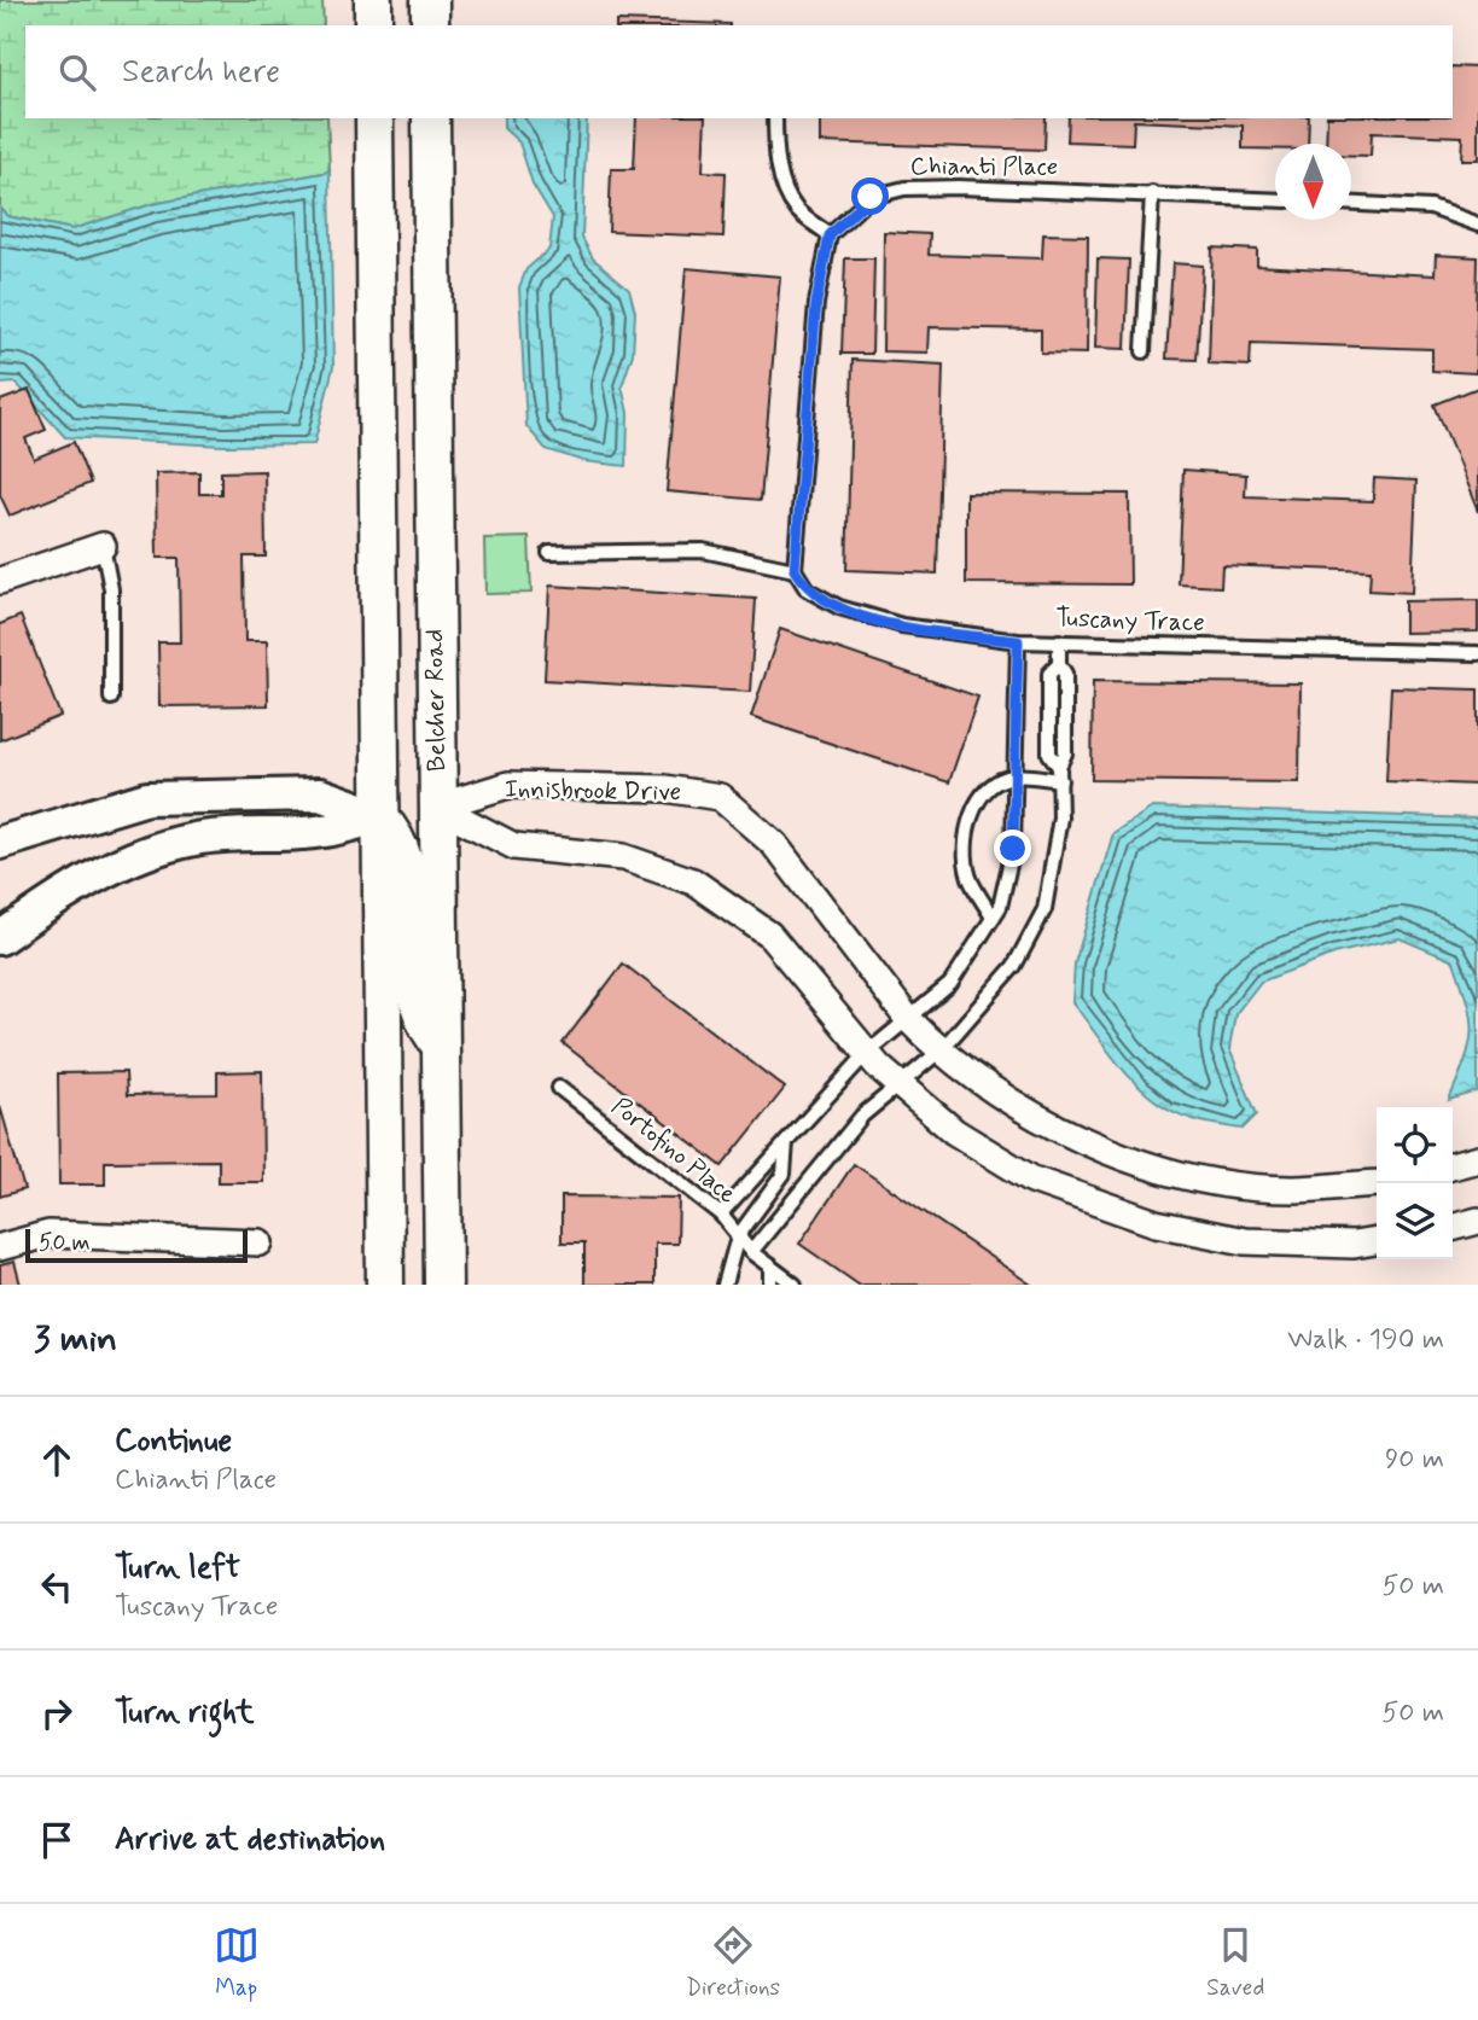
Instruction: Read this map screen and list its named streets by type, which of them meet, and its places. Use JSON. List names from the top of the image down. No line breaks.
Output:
{"streets":{"main road":["Belcher Road"],"street":["Innisbrook Drive"],"lane":["Chianti Place","Tuscany Trace","Portofino Place"]},"crossings":[["Belcher Road","Innisbrook Drive"]],"scale_bar":"50 m","north":"bottom","page":{"search":"Search here","scale":"50 m","heading":["3 min","Walk · 190 m"],"list":[["Continue","Chianti Place","90 m"],["Turn left","Tuscany Trace","50 m"],["Turn right","50 m"],"Arrive at destination"],"nav":["Map","Directions","Saved"]}}
